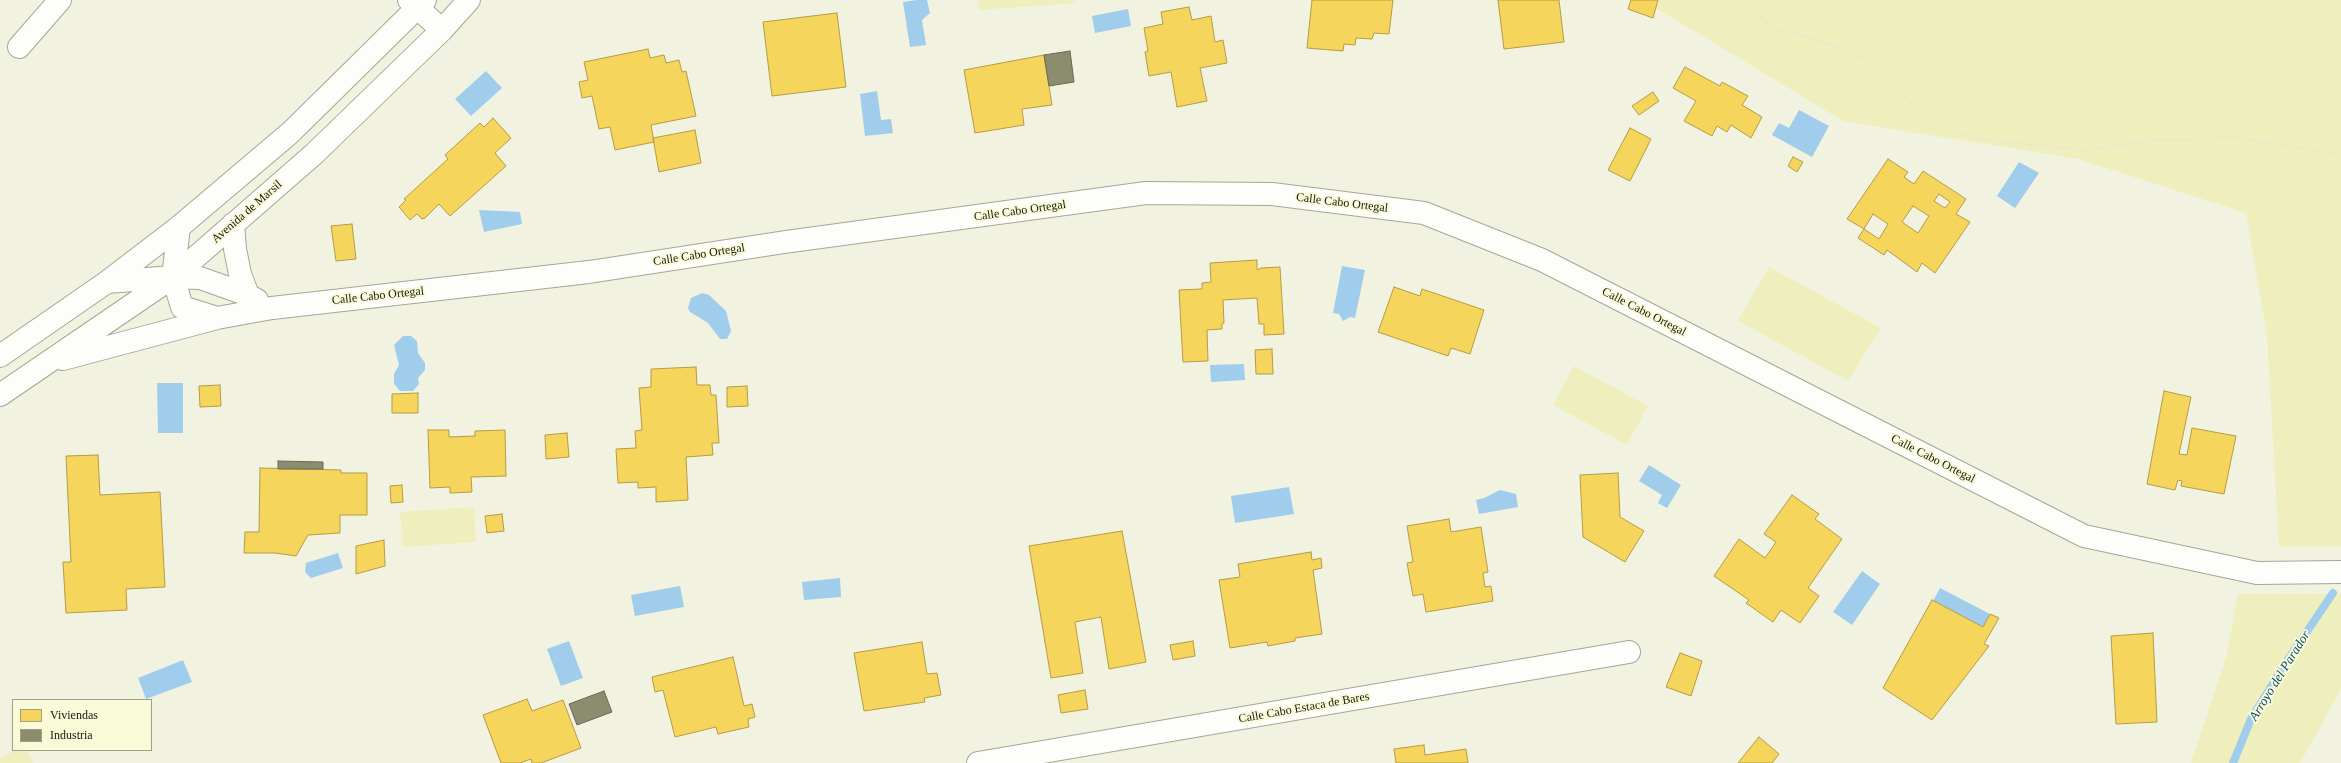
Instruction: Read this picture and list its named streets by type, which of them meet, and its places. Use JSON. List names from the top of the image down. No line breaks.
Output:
{"streets":{"street":["Calle Cabo Ortegal","Avenida de Marsil","Calle Cabo Estaca de Bares"]},"crossings":[["Calle Cabo Ortegal","Avenida de Marsil"]],"water":["Arroyo del Parador"],"legend":["Viviendas","Industria"]}
